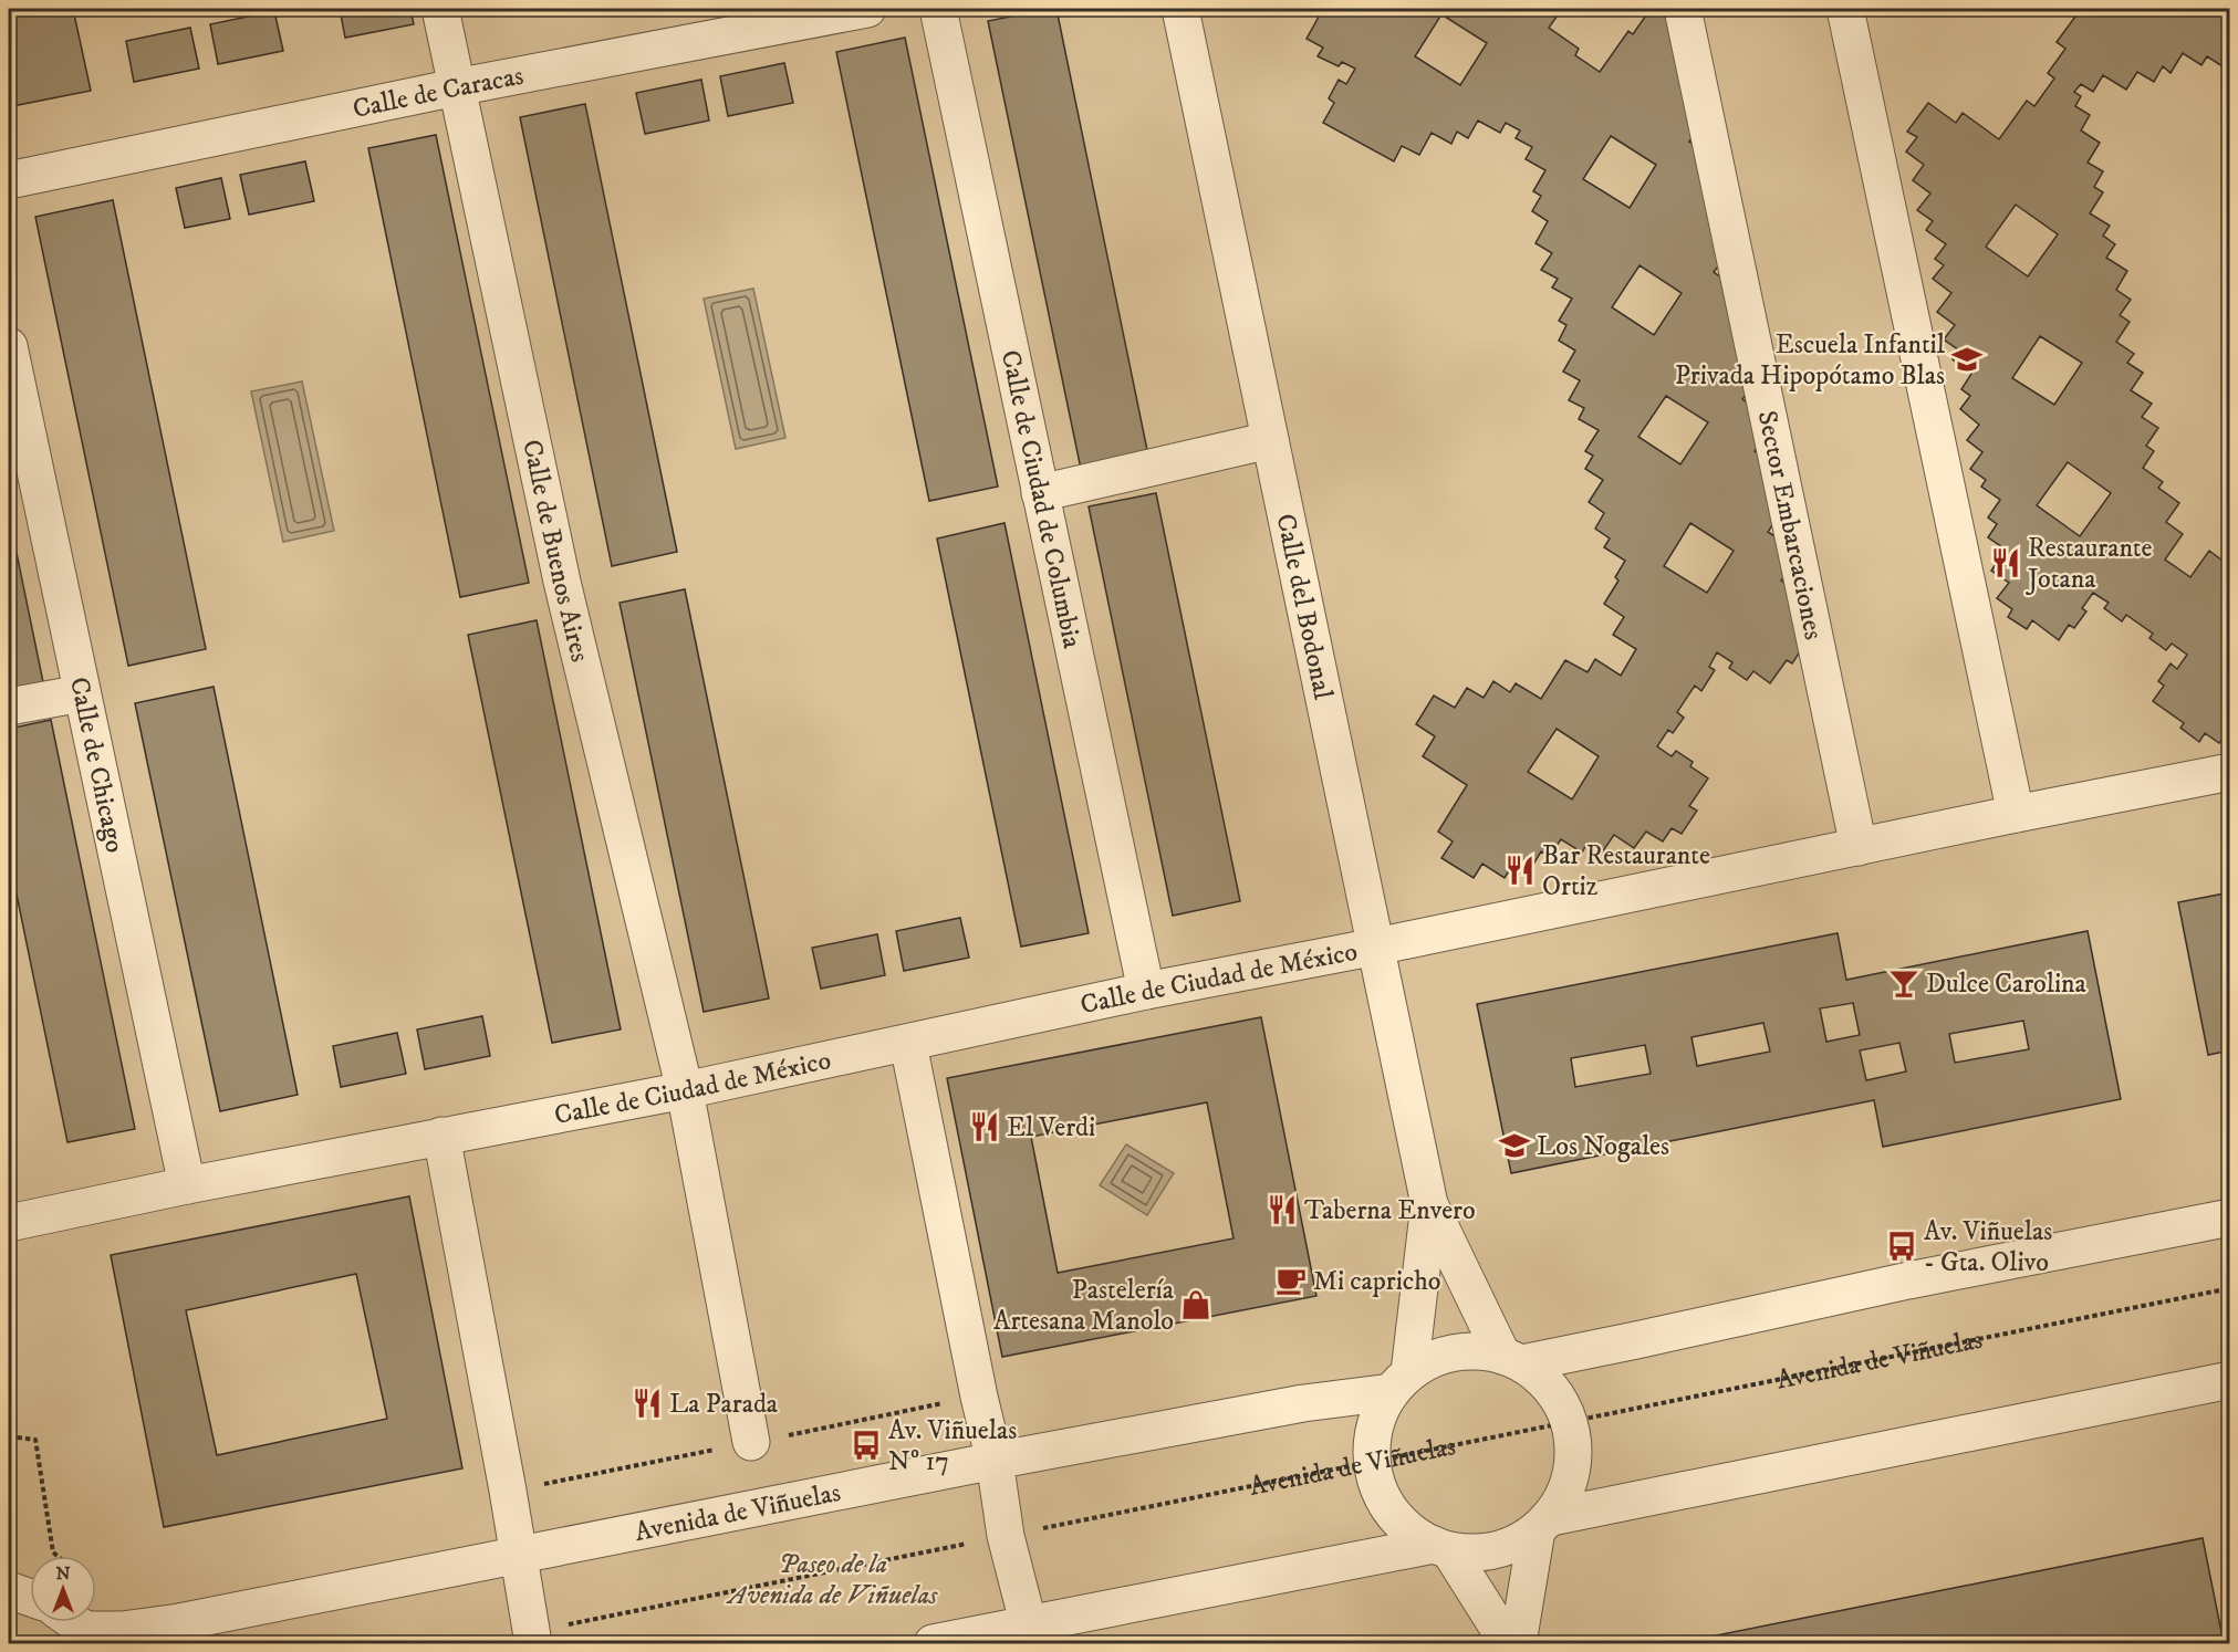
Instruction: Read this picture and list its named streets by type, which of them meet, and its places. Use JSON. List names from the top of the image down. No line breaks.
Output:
{"streets":{"street":["Calle de Caracas","Calle de Ciudad de Columbia","Sector Embarcaciones","Calle de Buenos Aires","Calle del Bodonal","Calle de Chicago","Calle de Ciudad de México","Avenida de Viñuelas"]},"crossings":[["Calle de Caracas","Calle de Buenos Aires"],["Calle de Ciudad de Columbia","Calle de Ciudad de México"],["Calle de Buenos Aires","Calle de Ciudad de México"],["Calle del Bodonal","Calle de Ciudad de México"],["Calle del Bodonal","Avenida de Viñuelas"],["Calle de Chicago","Calle de Ciudad de México"]],"parks":["Paseo de la Avenida de Viñuelas"],"places":{"school or university":["Escuela Infantil Privada Hipopótamo Blas","Los Nogales"],"restaurant":["Restaurante Jotana","Bar Restaurante Ortiz","El Verdi","Taberna Envero","La Parada"],"bar":["Dulce Carolina"],"bus stop":["Av. Viñuelas - Gta. Olivo","Av. Viñuelas Nº 17"],"cafe":["Mi capricho"],"shop":["Pastelería Artesana Manolo"]},"north":"top"}
